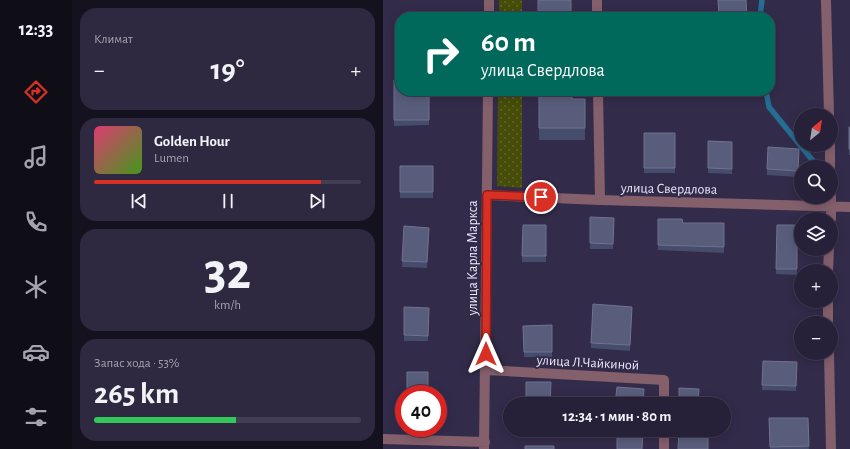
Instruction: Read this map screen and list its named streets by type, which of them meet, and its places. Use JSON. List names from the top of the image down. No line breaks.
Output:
{"streets":{"street":["улица Свердлова","улица Карла Маркса","улица Л.Чайкиной"]},"crossings":[["улица Свердлова","улица Карла Маркса"],["улица Карла Маркса","улица Л.Чайкиной"]],"north":"top right","page":{"tabs":"12:33","tile":["Климат",["32","km/h"],["Запас хода · 53%","265 km"]],"turn":["60 m","улица Свердлова"],"heat":["−","19°","+"],"map_buttons":["+","−"],"song":["Golden Hour","Lumen"],"limit":"40","trip":"12:34 · 1 мин · 80 m"}}
